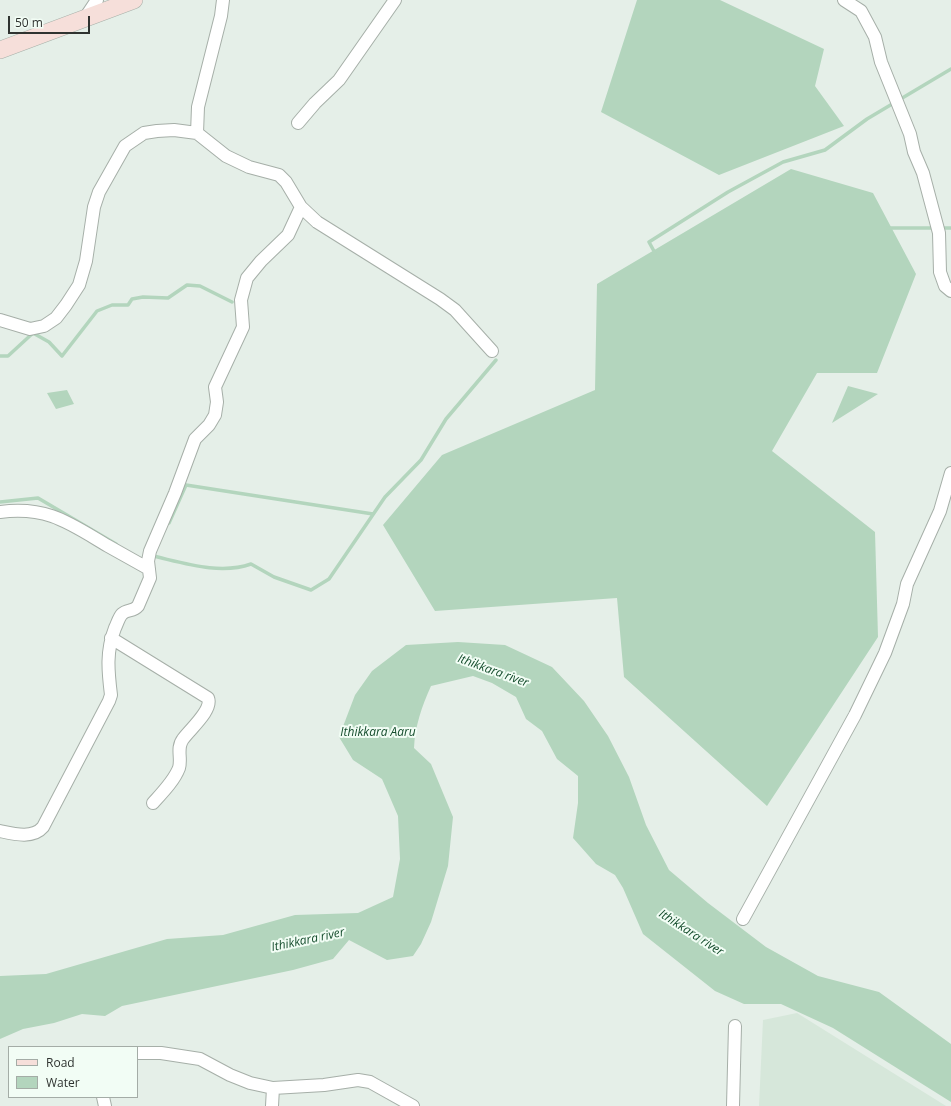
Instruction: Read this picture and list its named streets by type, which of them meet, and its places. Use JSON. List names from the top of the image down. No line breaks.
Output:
{"water":["Ithikkara river","Ithikkara Aaru"],"legend":["Road","Water"],"scale_bar":"50 m"}
